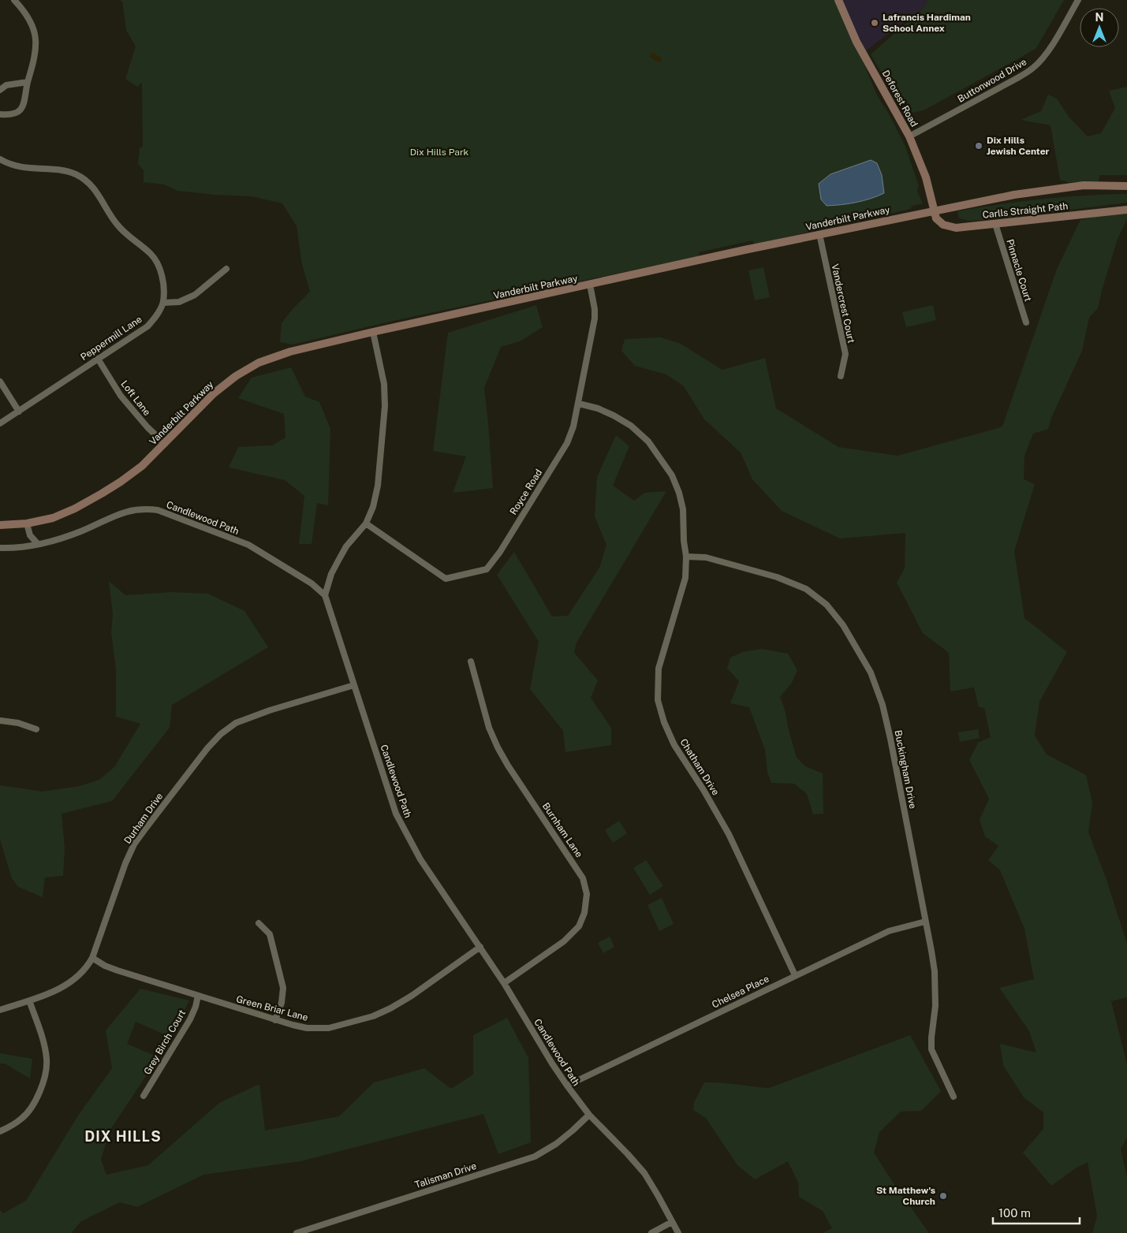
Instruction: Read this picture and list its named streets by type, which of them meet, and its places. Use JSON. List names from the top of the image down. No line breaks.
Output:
{"streets":{"main road":["Deforest Road","Carlls Straight Path","Vanderbilt Parkway"],"street":["Buttonwood Drive","Pinnacle Court","Vandercrest Court","Peppermill Lane","Loft Lane","Royce Road","Candlewood Path","Chatham Drive","Buckingham Drive","Durham Drive","Burnham Lane","Chelsea Place","Green Briar Lane","Grey Birch Court","Talisman Drive"]},"crossings":[["Buttonwood Drive","Deforest Road"],["Deforest Road","Carlls Straight Path"],["Deforest Road","Vanderbilt Parkway"],["Carlls Straight Path","Vanderbilt Parkway"],["Carlls Straight Path","Pinnacle Court"],["Vanderbilt Parkway","Vandercrest Court"],["Vanderbilt Parkway","Loft Lane"],["Vanderbilt Parkway","Royce Road"],["Peppermill Lane","Loft Lane"],["Royce Road","Chatham Drive"],["Candlewood Path","Durham Drive"],["Candlewood Path","Burnham Lane"],["Candlewood Path","Chelsea Place"],["Candlewood Path","Green Briar Lane"],["Candlewood Path","Talisman Drive"],["Chatham Drive","Buckingham Drive"],["Chatham Drive","Chelsea Place"],["Buckingham Drive","Chelsea Place"],["Durham Drive","Green Briar Lane"],["Green Briar Lane","Grey Birch Court"]],"districts":["DIX HILLS"],"parks":["Dix Hills Park"],"places":["Lafrancis Hardiman School Annex","Dix Hills Jewish Center","St Matthew's Church"],"scale_bar":"100 m","north":"top"}
